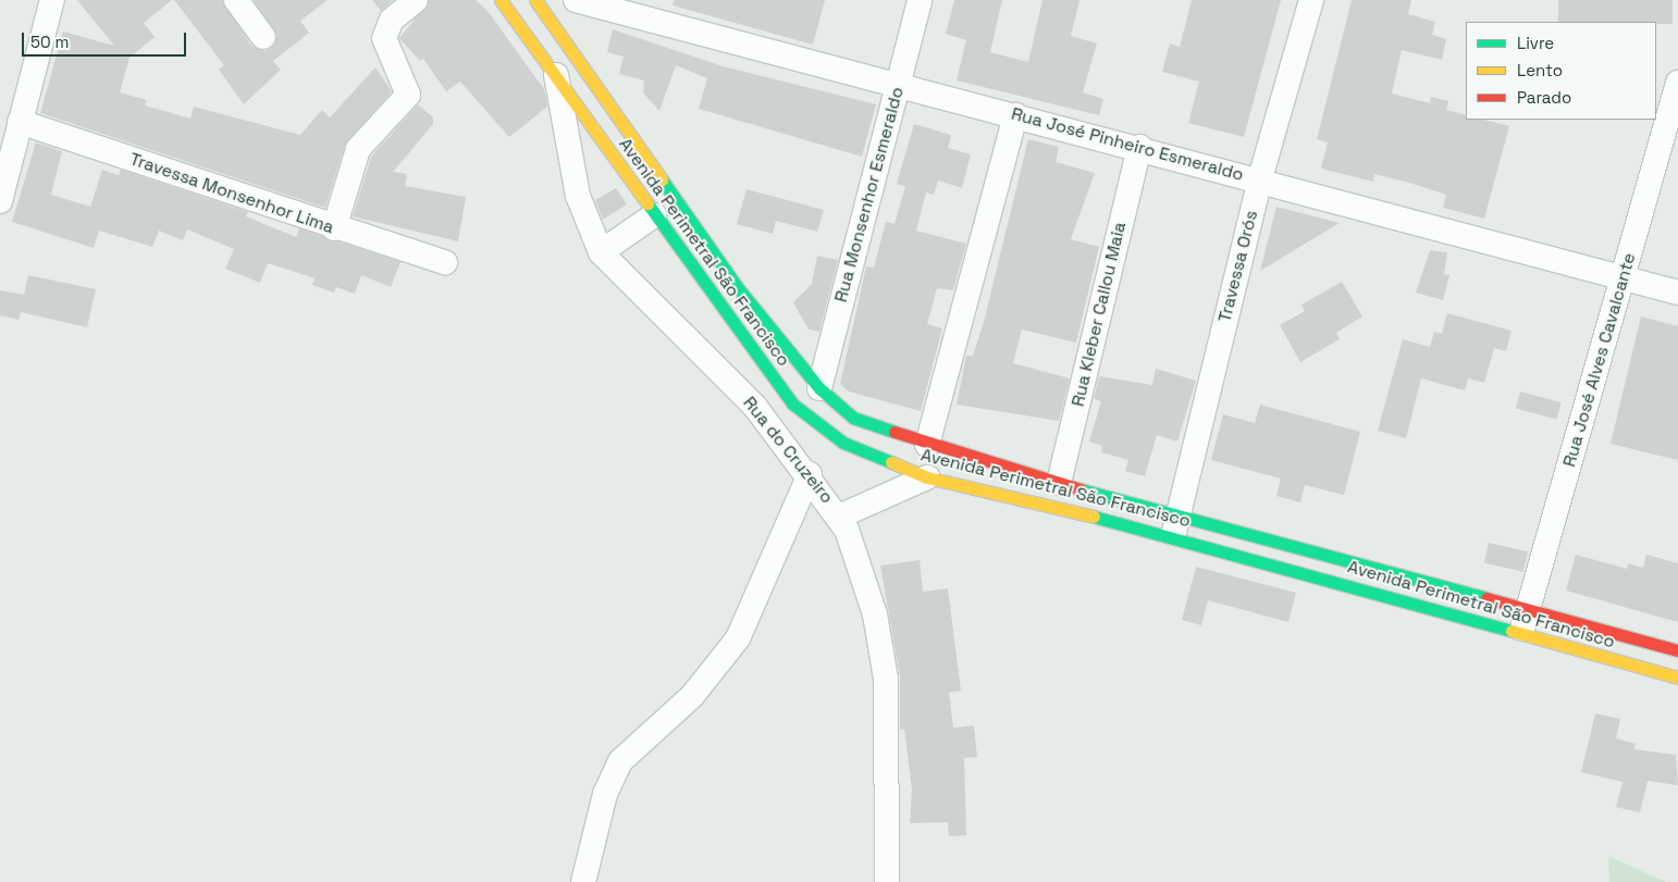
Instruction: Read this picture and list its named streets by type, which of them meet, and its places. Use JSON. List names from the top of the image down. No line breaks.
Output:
{"streets":{"main road":["Avenida Perimetral São Francisco"],"street":["Rua José Pinheiro Esmeraldo","Travessa Monsenhor Lima","Rua Monsenhor Esmeraldo","Travessa Orós","Rua Kleber Callou Maia","Rua José Alves Cavalcante","Rua do Cruzeiro"]},"crossings":[["Rua José Pinheiro Esmeraldo","Rua Monsenhor Esmeraldo"],["Rua José Pinheiro Esmeraldo","Travessa Orós"],["Rua José Pinheiro Esmeraldo","Rua Kleber Callou Maia"],["Rua José Pinheiro Esmeraldo","Rua José Alves Cavalcante"],["Rua Monsenhor Esmeraldo","Avenida Perimetral São Francisco"],["Avenida Perimetral São Francisco","Travessa Orós"],["Avenida Perimetral São Francisco","Rua Kleber Callou Maia"],["Avenida Perimetral São Francisco","Rua José Alves Cavalcante"],["Avenida Perimetral São Francisco","Rua do Cruzeiro"]],"legend":["Livre","Lento","Parado"],"scale_bar":"50 m"}
